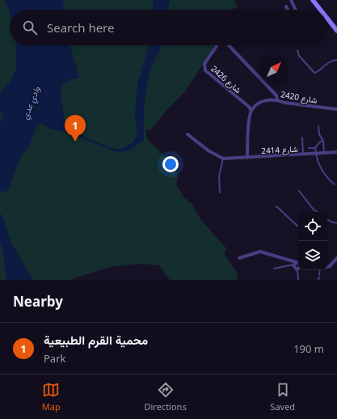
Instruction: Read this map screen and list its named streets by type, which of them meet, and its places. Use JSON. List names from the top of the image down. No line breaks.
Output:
{"streets":{"street":["2426 شارع","2420 شارع","2414 شارع"]},"crossings":[["2426 شارع","2420 شارع"]],"water":["وادي عدي"],"north":"top right","page":{"search":"Search here","pins":"1","heading":"Nearby","list":[{"mark":"1","name":"محمية القرم الطبيعية","note":"Park","value":"190 m"}],"nav":["Map","Directions","Saved"]}}
